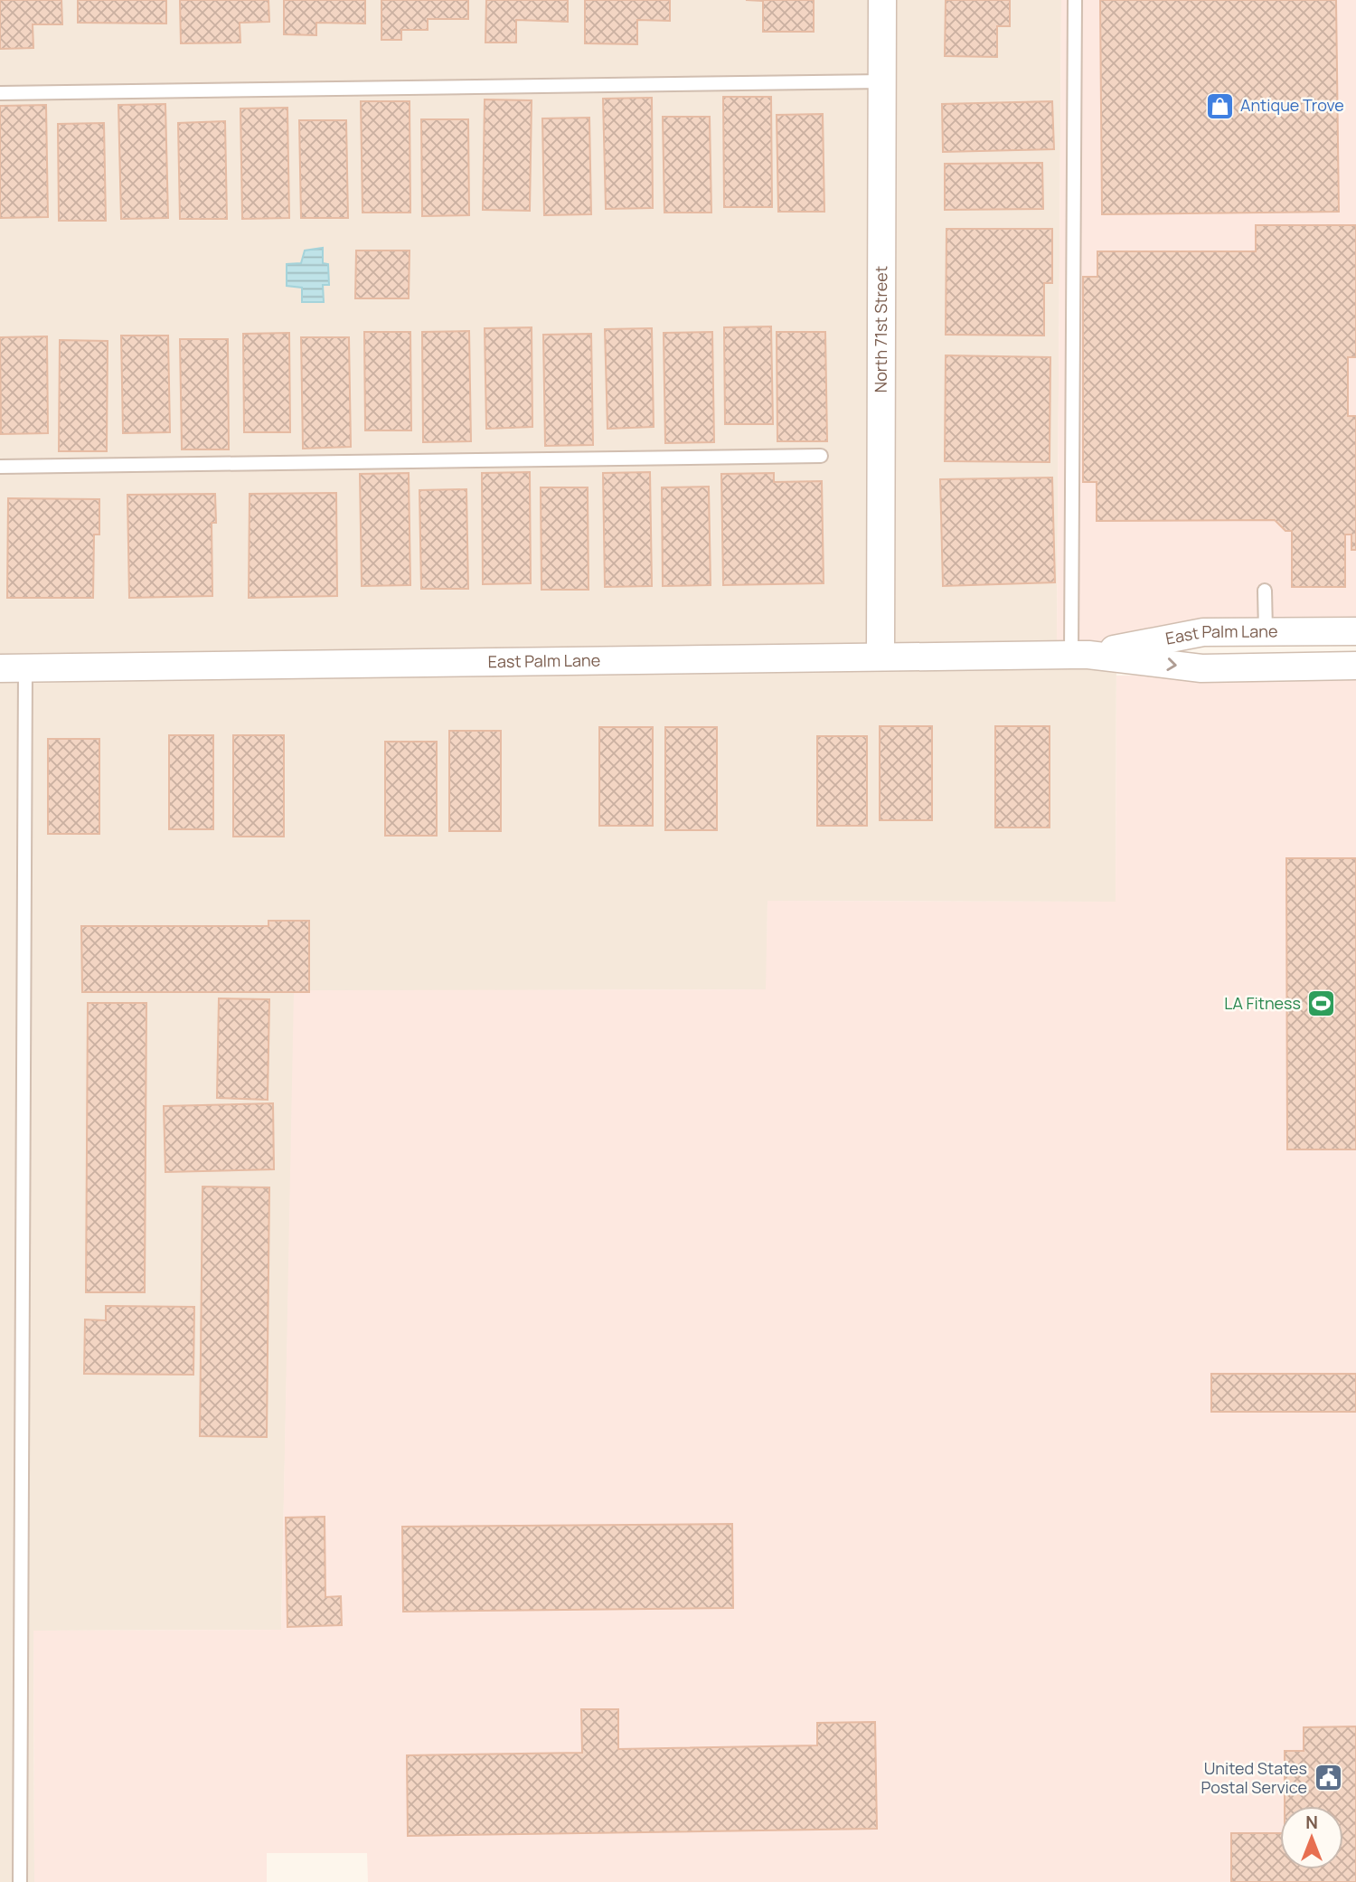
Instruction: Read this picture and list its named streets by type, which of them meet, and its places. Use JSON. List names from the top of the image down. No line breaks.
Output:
{"streets":{"street":["North 71st Street","East Palm Lane"]},"crossings":[["North 71st Street","East Palm Lane"]],"places":{"shop":["Antique Trove"],"sports":["LA Fitness"],"public building":["United States Postal Service"]},"north":"top"}
